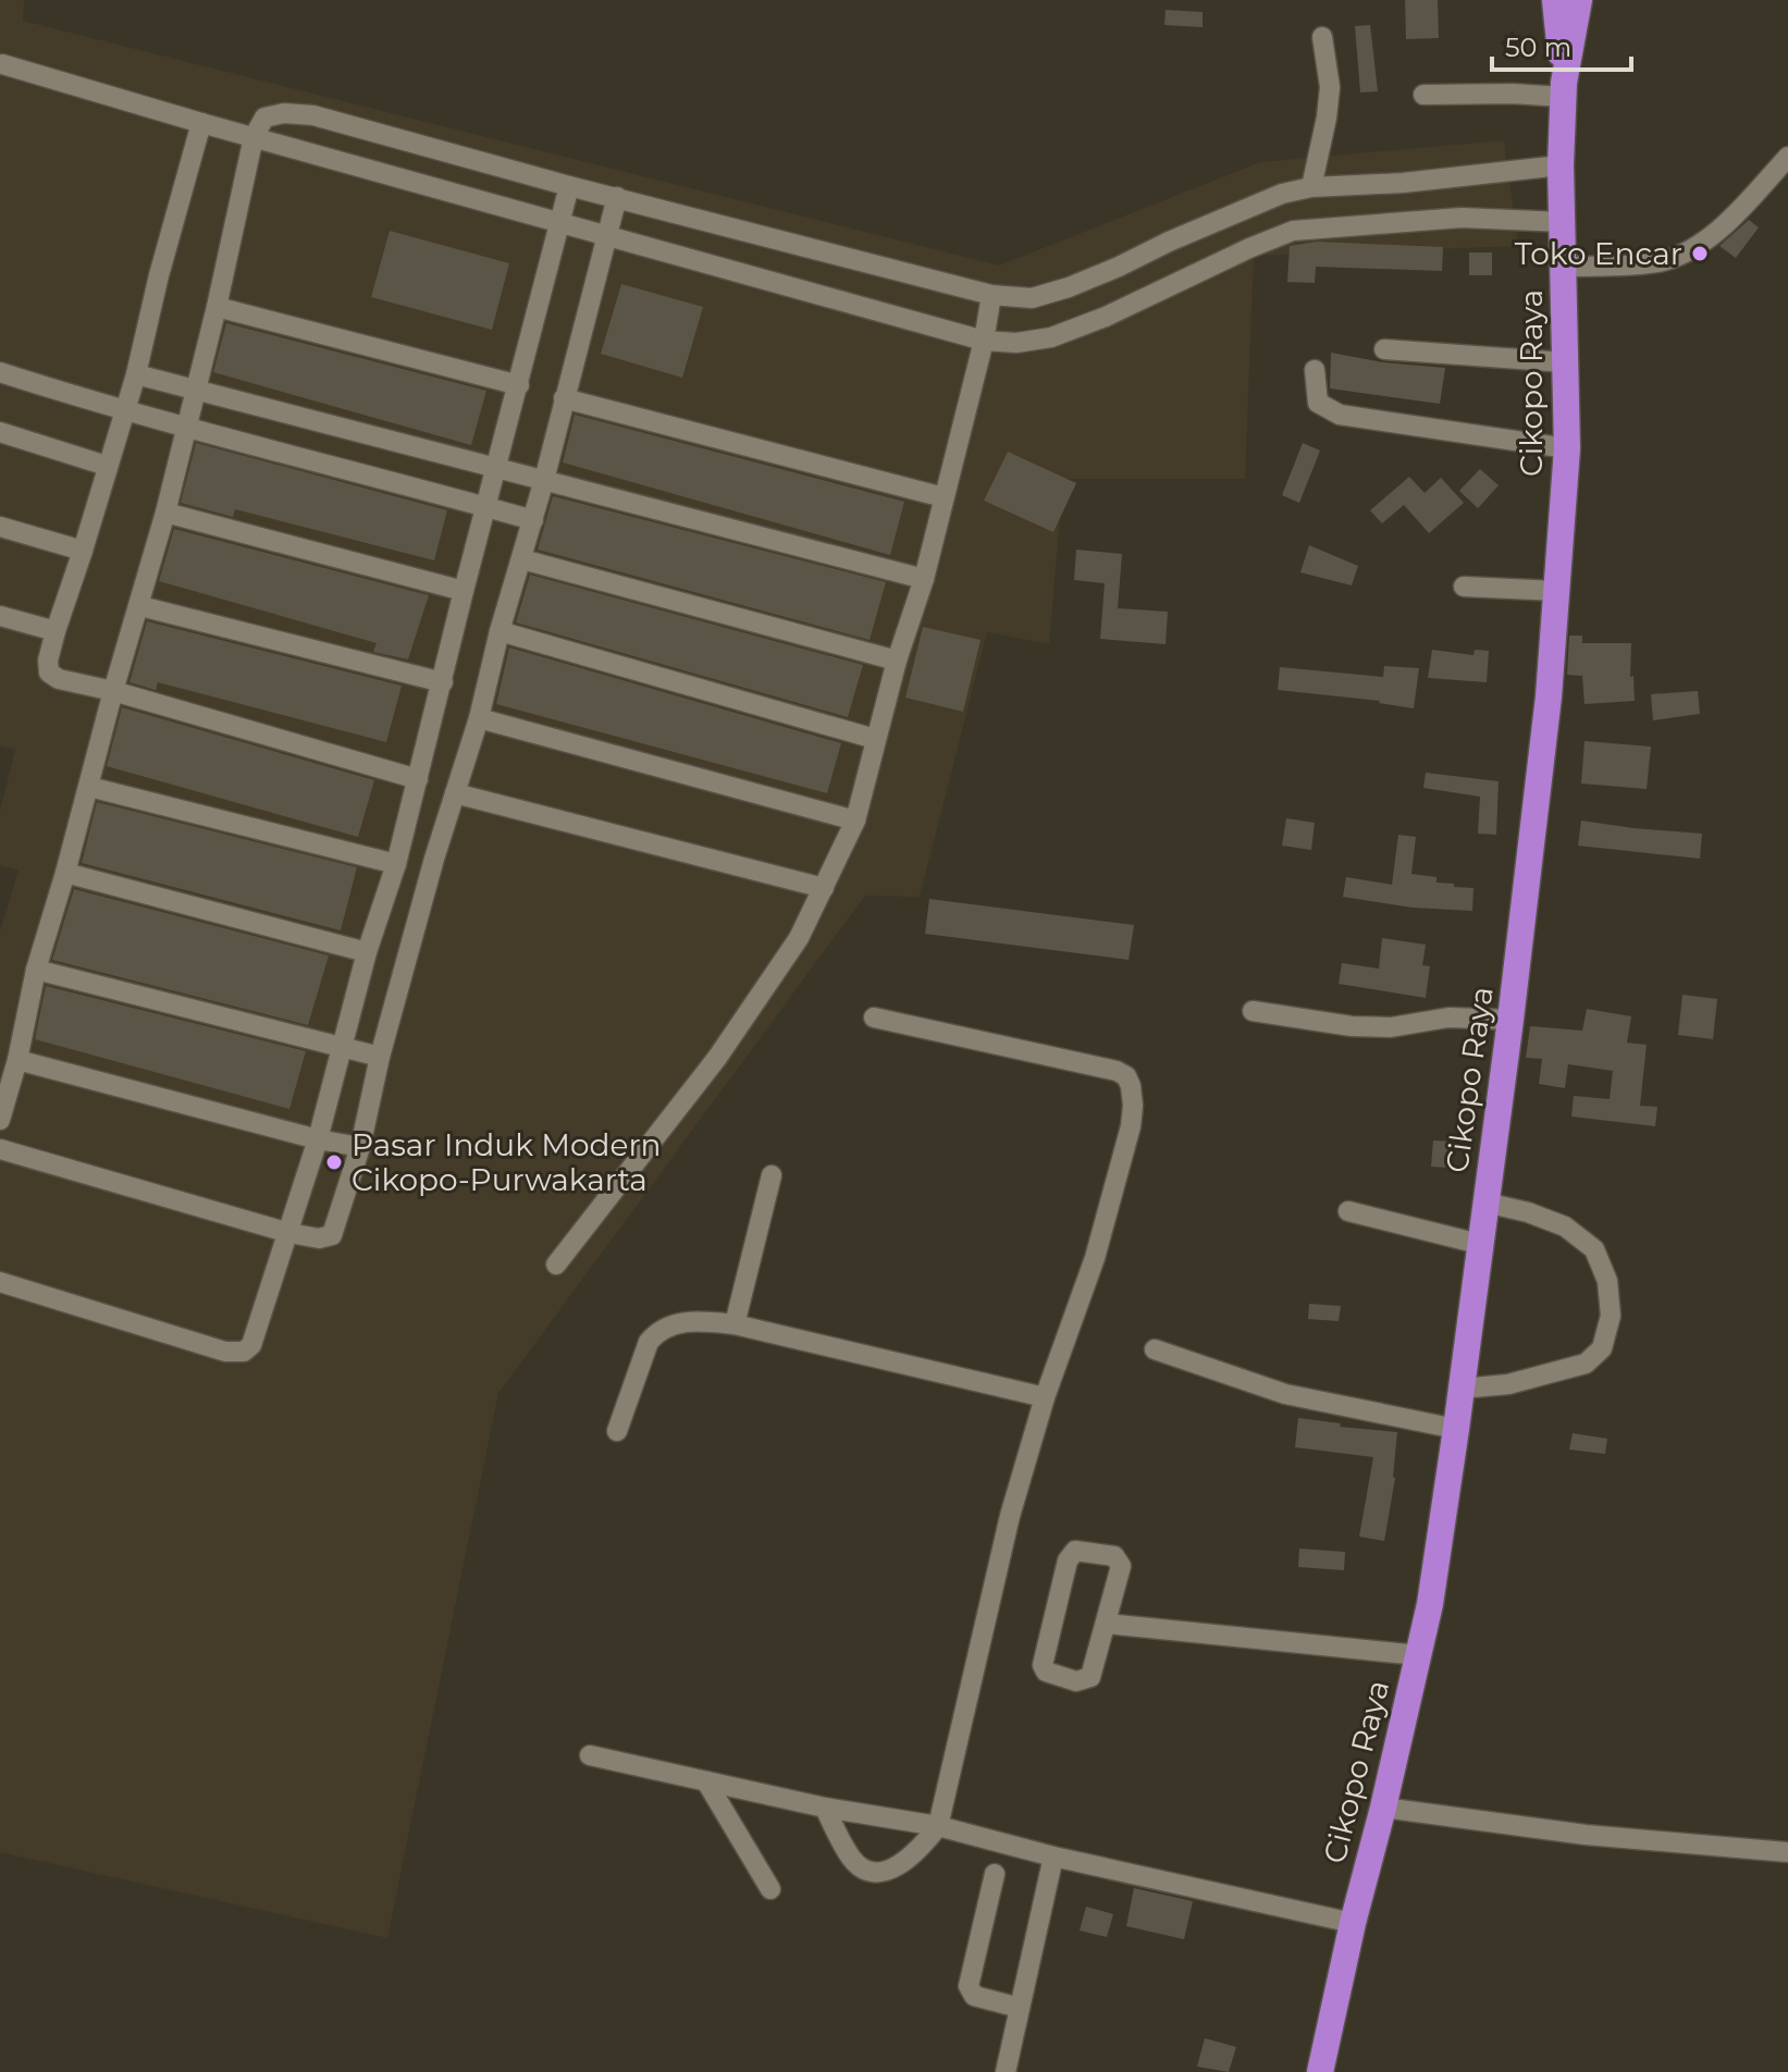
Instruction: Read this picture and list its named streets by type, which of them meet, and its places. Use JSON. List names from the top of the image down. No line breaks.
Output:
{"streets":{"highway":["Cikopo Raya"]},"places":["Toko Encar","Pasar Induk Modern Cikopo-Purwakarta"],"scale_bar":"50 m"}
